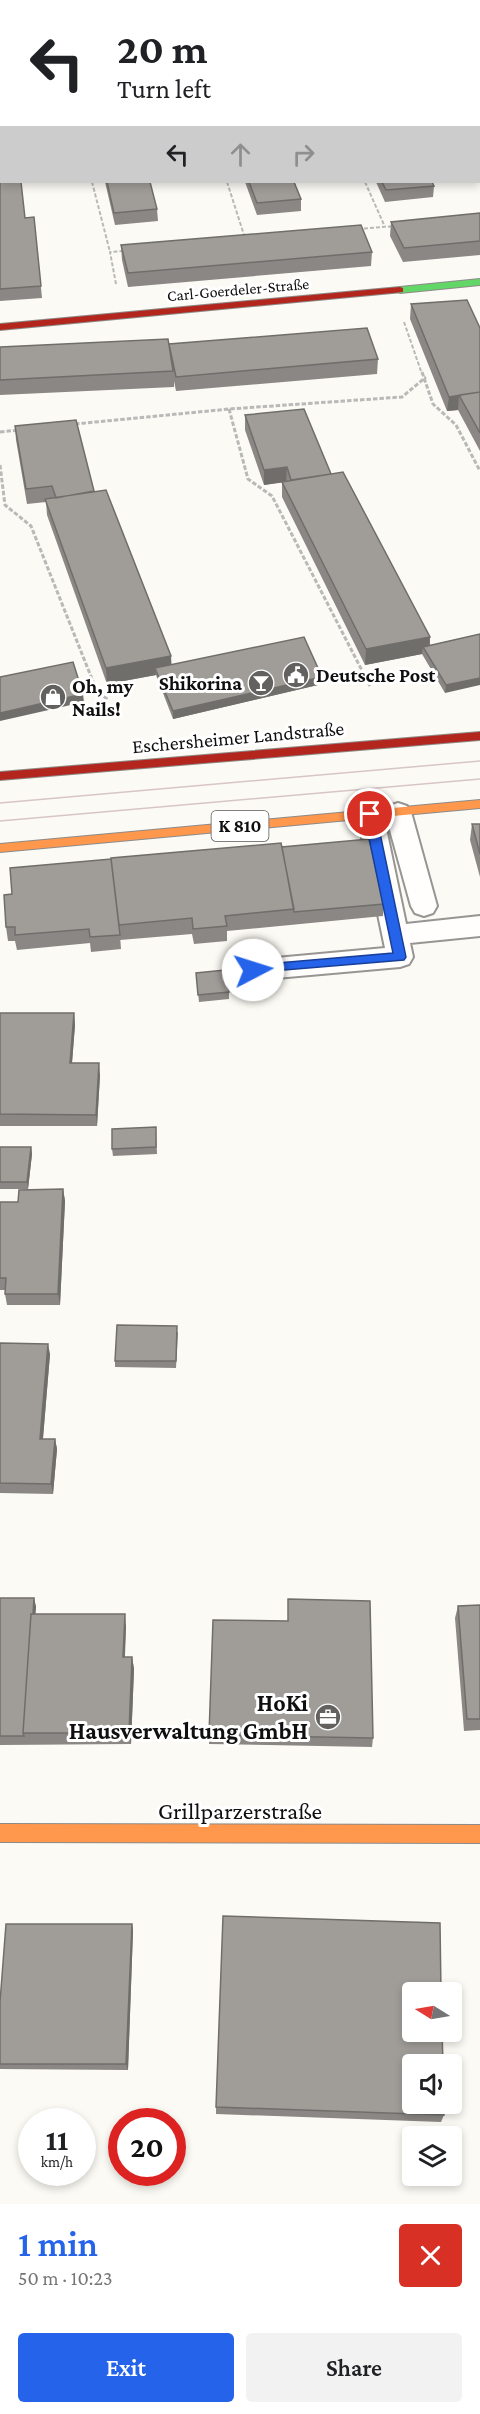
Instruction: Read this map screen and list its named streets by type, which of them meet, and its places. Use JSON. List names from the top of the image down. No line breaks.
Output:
{"streets":{"main road":["Carl-Goerdeler-Straße","Eschersheimer Landstraße","K 810","Grillparzerstraße"]},"places":{"public building":["Deutsche Post"],"bar":["Shikorina"],"shop":["Oh, my Nails!"],"office":["HoKi Hausverwaltung GmbH"]},"north":"left","page":{"turn":["20 m","Turn left"],"speed":"11 km/h","limit":"20","heading":["1 min","50 m · 10:23"],"buttons":["Exit","Share"]}}
